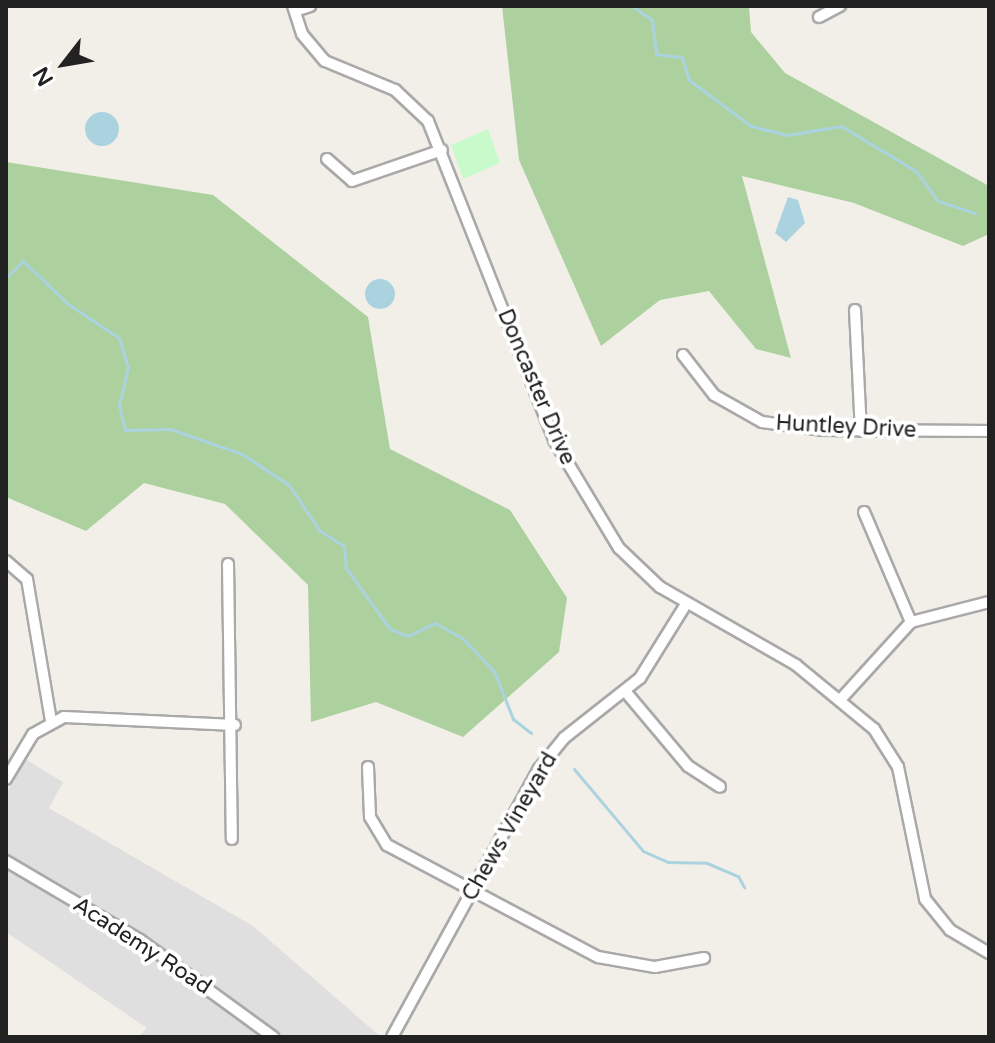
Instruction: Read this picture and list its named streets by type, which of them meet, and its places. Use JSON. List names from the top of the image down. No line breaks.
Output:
{"streets":{"street":["Doncaster Drive","Huntley Drive","Chews Vineyard","Academy Road"]},"crossings":[["Doncaster Drive","Chews Vineyard"]],"north":"bottom left"}
